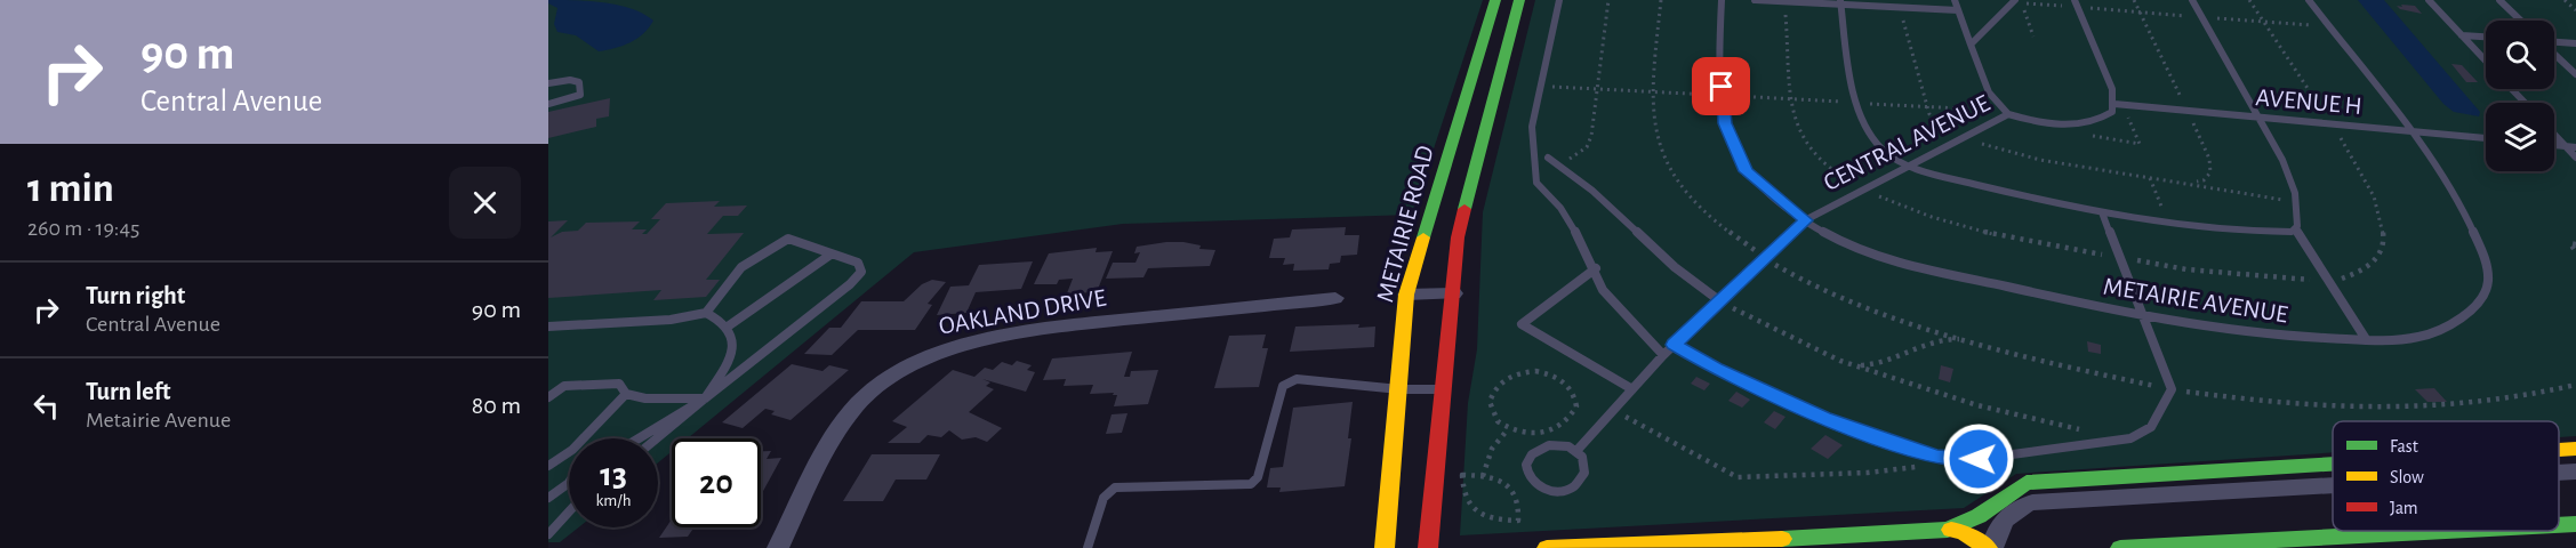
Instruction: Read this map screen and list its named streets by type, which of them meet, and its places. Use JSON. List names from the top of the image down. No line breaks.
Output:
{"streets":{"main road":["METAIRIE ROAD"],"street":["OAKLAND DRIVE"],"lane":["AVENUE H","CENTRAL AVENUE","METAIRIE AVENUE"]},"crossings":[["AVENUE H","METAIRIE AVENUE"],["CENTRAL AVENUE","METAIRIE AVENUE"]],"legend":["Fast","Slow","Jam"],"page":{"turn":["90 m","Central Avenue"],"heading":["1 min","260 m · 19:45"],"list":[{"name":"Turn right","note":"Central Avenue","value":"90 m"},{"name":"Turn left","note":"Metairie Avenue","value":"80 m"}],"speed":"13 km/h","limit":"20"}}
